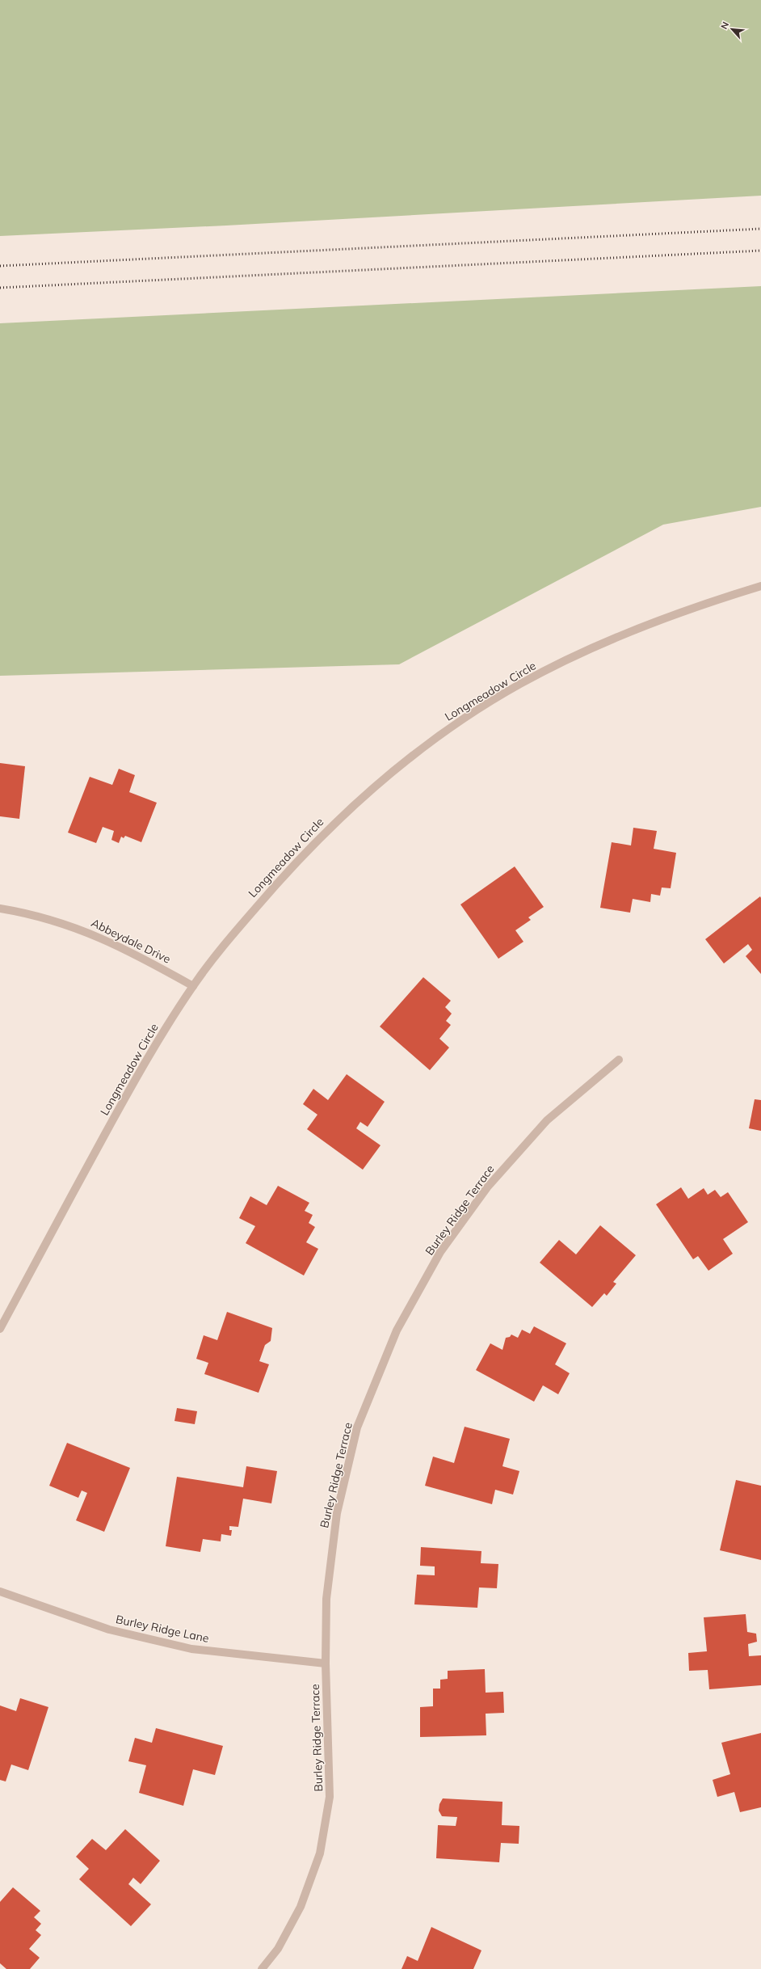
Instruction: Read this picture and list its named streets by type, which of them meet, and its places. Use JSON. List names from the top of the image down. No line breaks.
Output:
{"streets":{"street":["Longmeadow Circle","Abbeydale Drive","Burley Ridge Terrace","Burley Ridge Lane"]},"crossings":[["Longmeadow Circle","Abbeydale Drive"],["Burley Ridge Terrace","Burley Ridge Lane"]],"north":"top left"}
